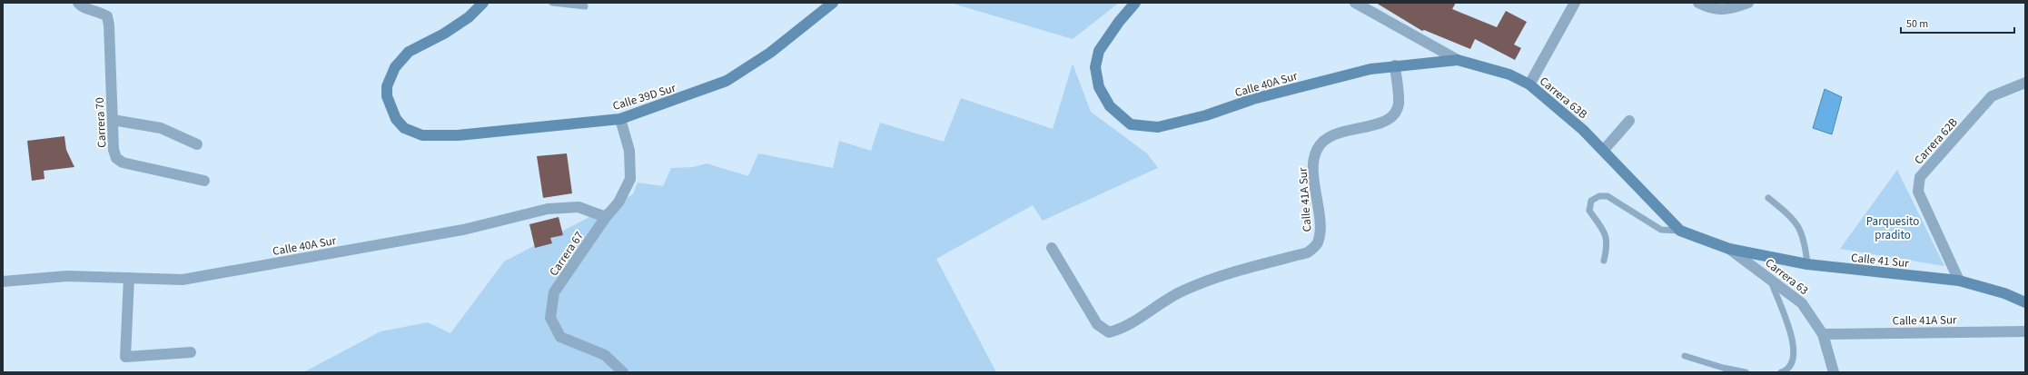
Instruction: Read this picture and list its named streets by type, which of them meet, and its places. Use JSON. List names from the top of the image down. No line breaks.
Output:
{"streets":{"main road":["Calle 40A Sur","Calle 39D Sur","Carrera 63B","Calle 41 Sur"],"street":["Carrera 70","Carrera 62B","Calle 41A Sur","Carrera 67","Carrera 63"]},"crossings":[["Calle 40A Sur","Carrera 63B"],["Calle 40A Sur","Calle 41A Sur"],["Calle 40A Sur","Carrera 67"],["Calle 39D Sur","Carrera 67"],["Carrera 63B","Calle 41 Sur"],["Carrera 63B","Carrera 63"],["Carrera 62B","Calle 41 Sur"],["Calle 41A Sur","Carrera 63"],["Calle 41 Sur","Carrera 63"]],"parks":["Parquesito pradito"],"scale_bar":"50 m"}
